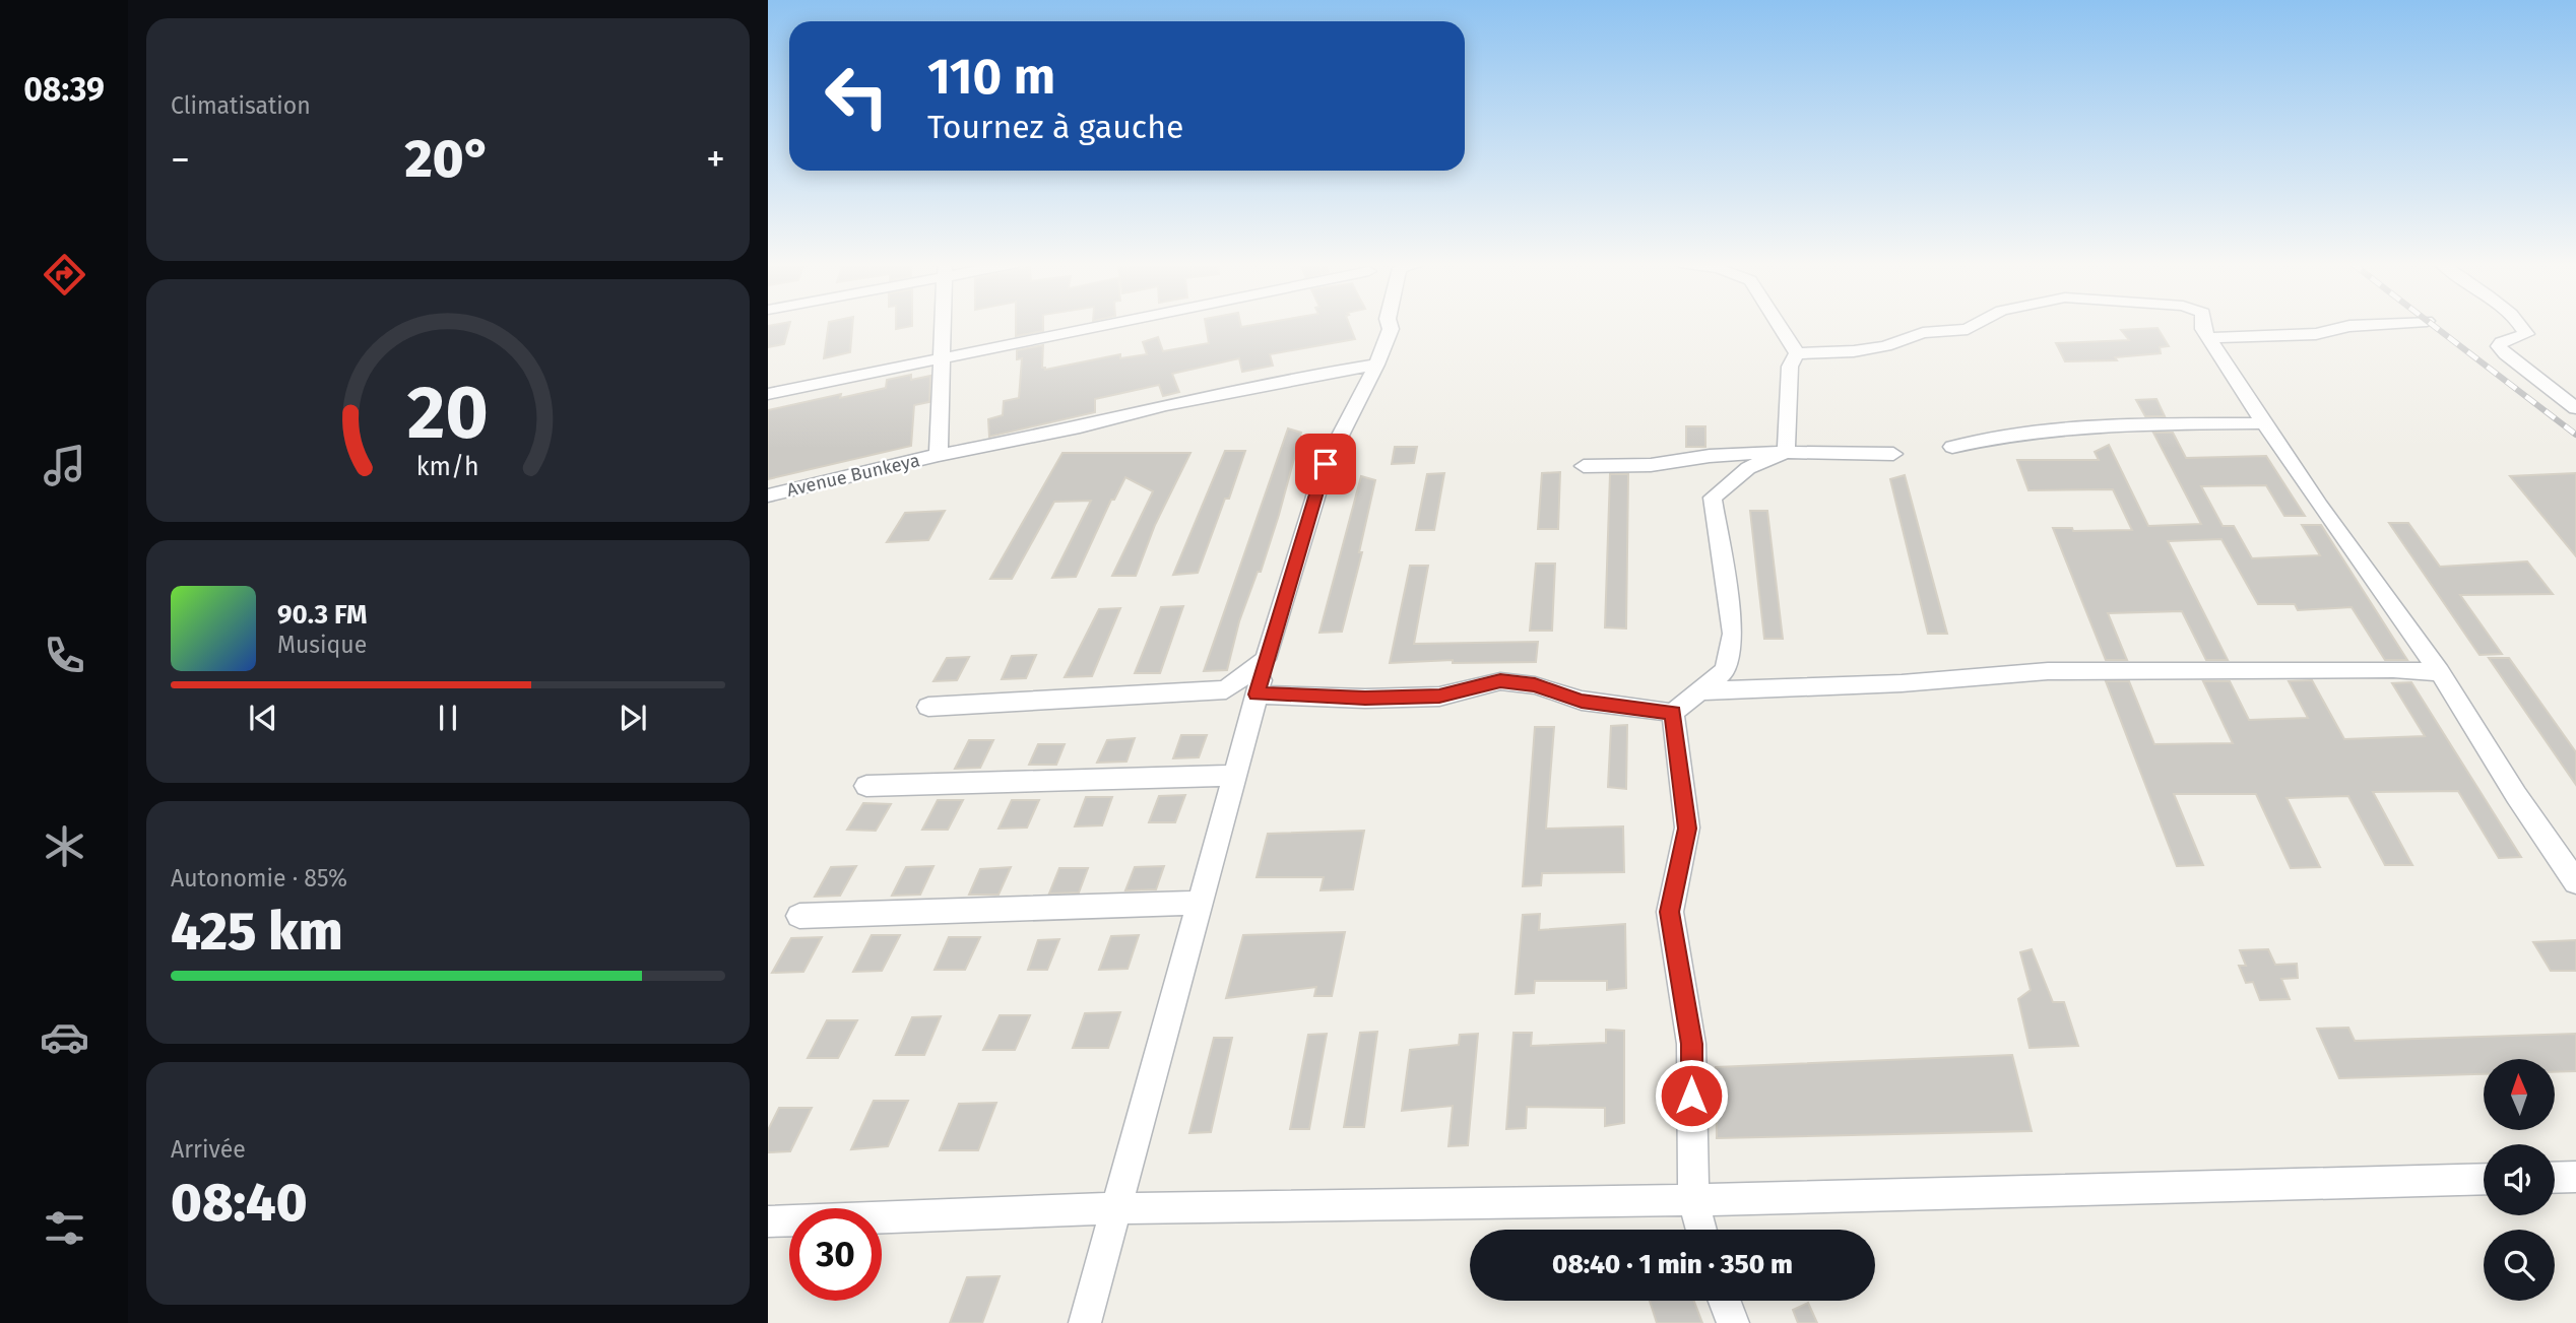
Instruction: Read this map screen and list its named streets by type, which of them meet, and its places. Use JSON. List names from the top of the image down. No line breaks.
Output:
{"streets":{"street":["Avenue Bunkeya"]},"north":"top","page":{"tabs":"08:39","tile":["Climatisation",["Autonomie · 85%","425 km"],["Arrivée","08:40"]],"turn":["110 m","Tournez à gauche"],"heat":["−","20°","+"],"song":["90.3 FM","Musique"],"limit":"30","trip":"08:40 · 1 min · 350 m","gauge":["20","km/h"]}}
